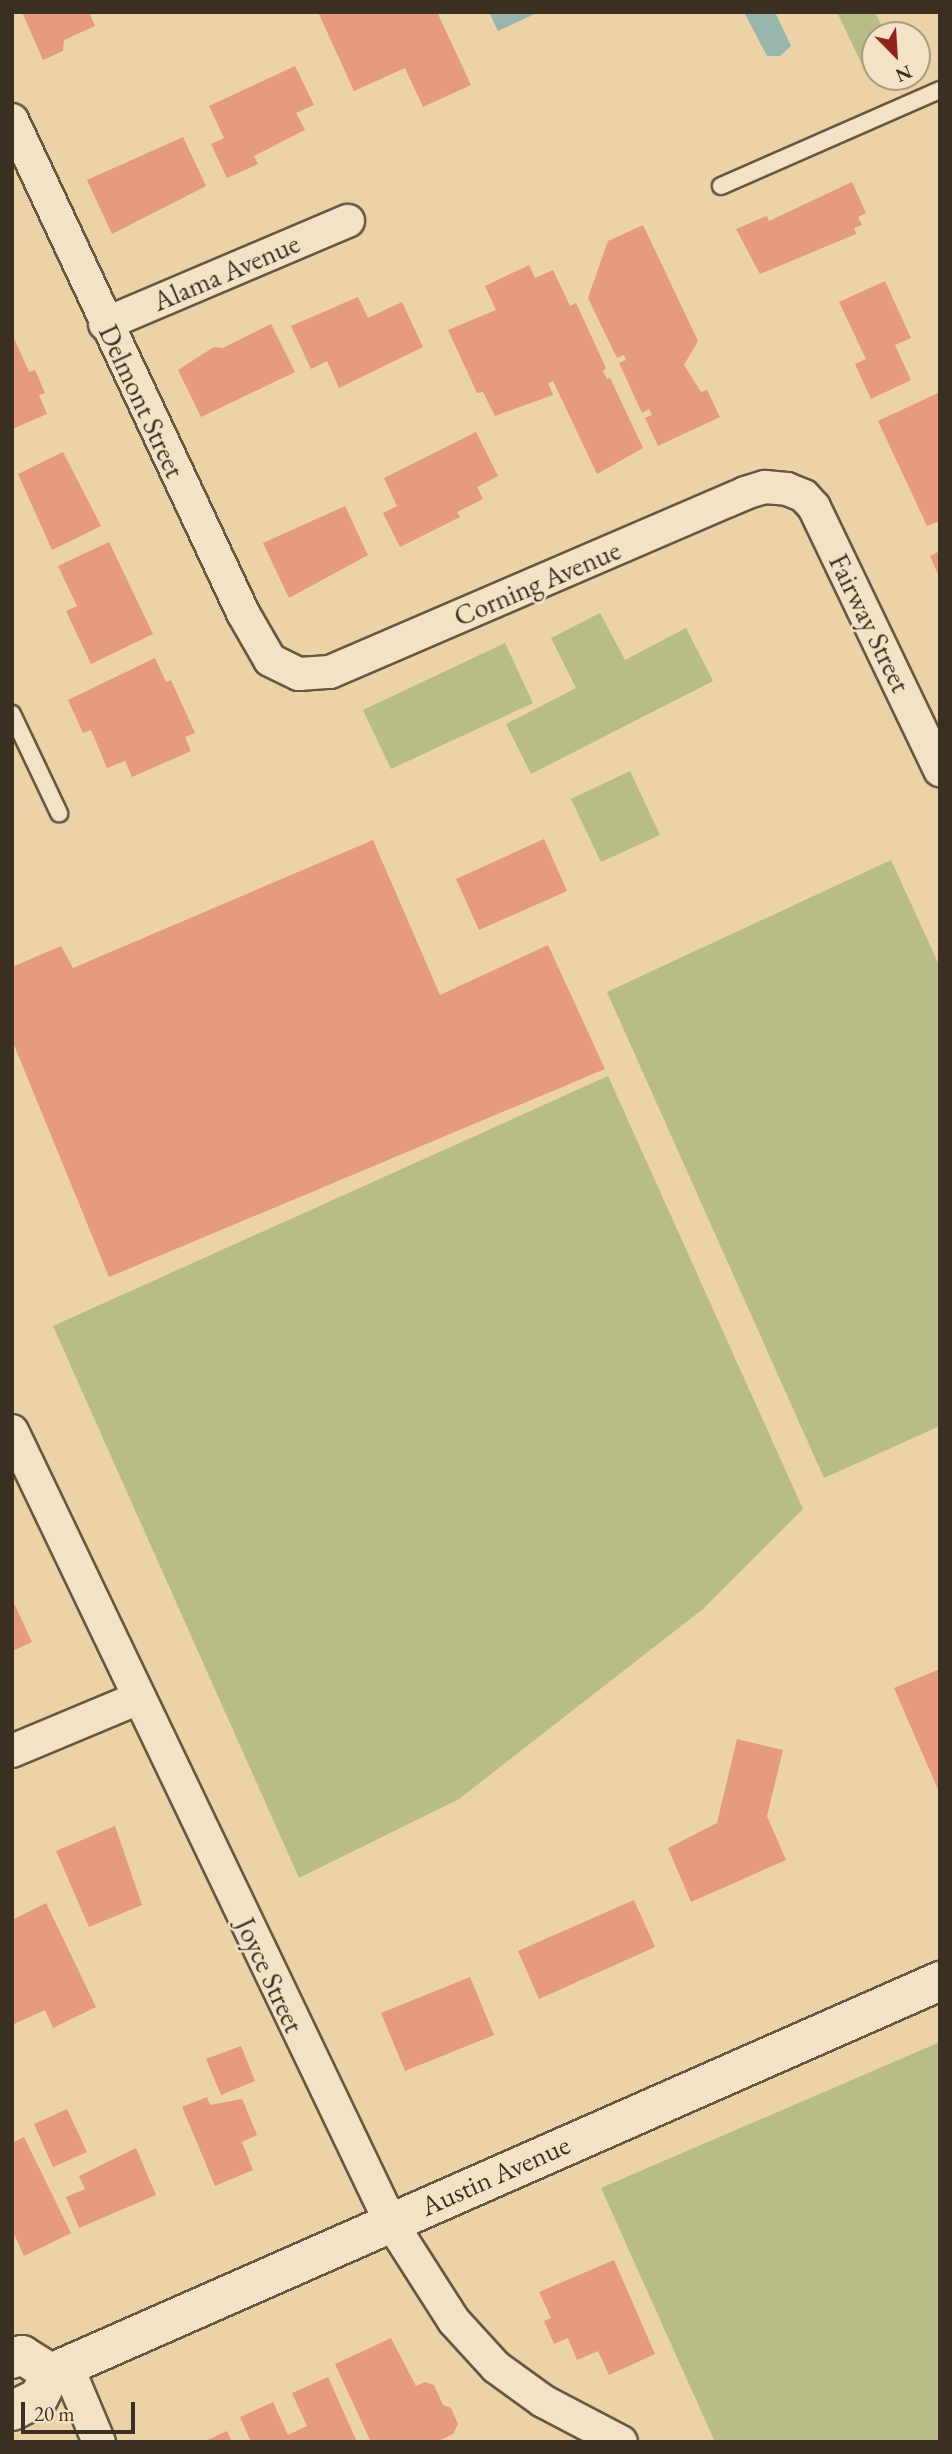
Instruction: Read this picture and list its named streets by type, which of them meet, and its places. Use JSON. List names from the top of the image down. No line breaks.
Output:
{"streets":{"main road":["Austin Avenue"],"street":["Alama Avenue","Delmont Street","Corning Avenue","Fairway Street","Joyce Street"]},"crossings":[["Alama Avenue","Delmont Street"],["Delmont Street","Corning Avenue"],["Corning Avenue","Fairway Street"],["Joyce Street","Austin Avenue"]],"scale_bar":"20 m","north":"bottom right"}
